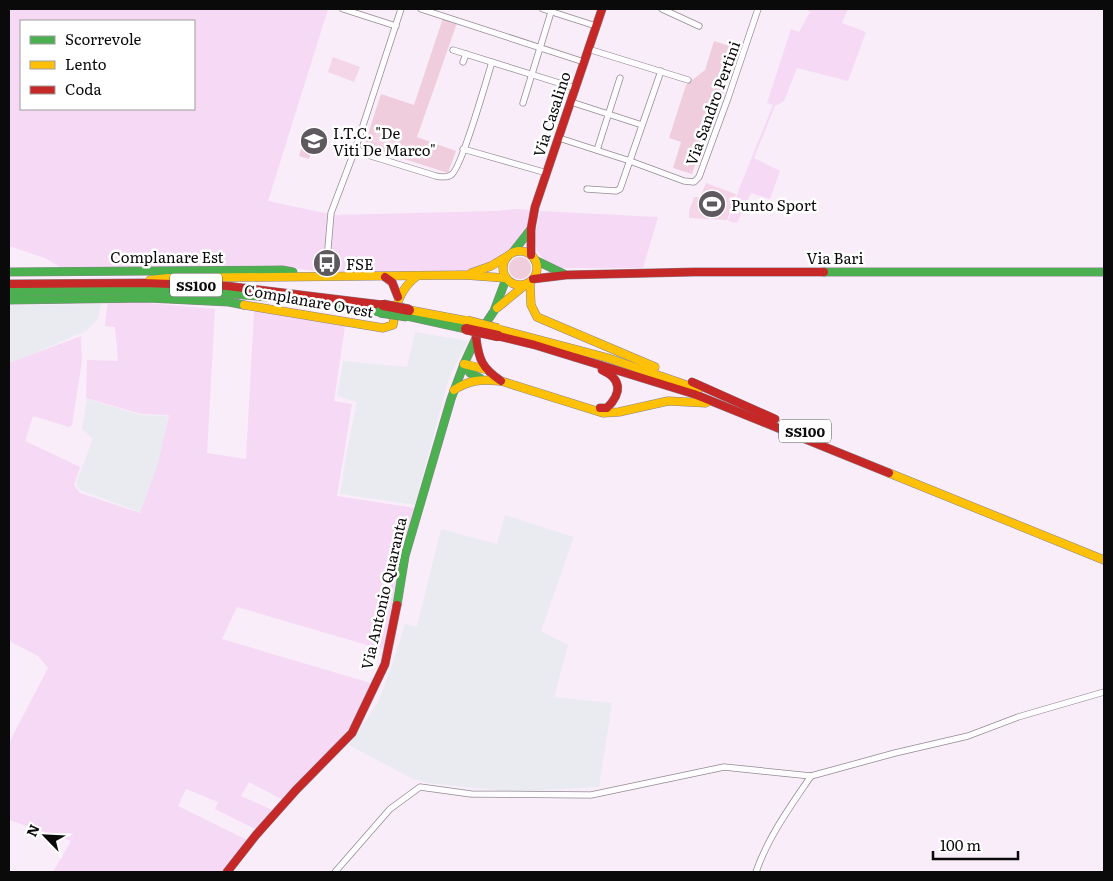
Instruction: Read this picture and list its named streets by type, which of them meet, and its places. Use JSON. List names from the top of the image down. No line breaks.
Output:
{"streets":{"main road":["Via Casalino","Complanare Est","Via Bari","SS100","Complanare Ovest","Via Antonio Quaranta"],"street":["Via Sandro Pertini"]},"crossings":[["Via Sandro Pertini","Via Casalino"],["Via Casalino","Via Bari"],["Via Casalino","SS100"],["Via Bari","SS100"]],"places":{"school or university":["I.T.C. \"De Viti De Marco\""],"sports":["Punto Sport"],"bus stop":["FSE"]},"legend":["Scorrevole","Lento","Coda"],"scale_bar":"100 m","north":"top left"}
